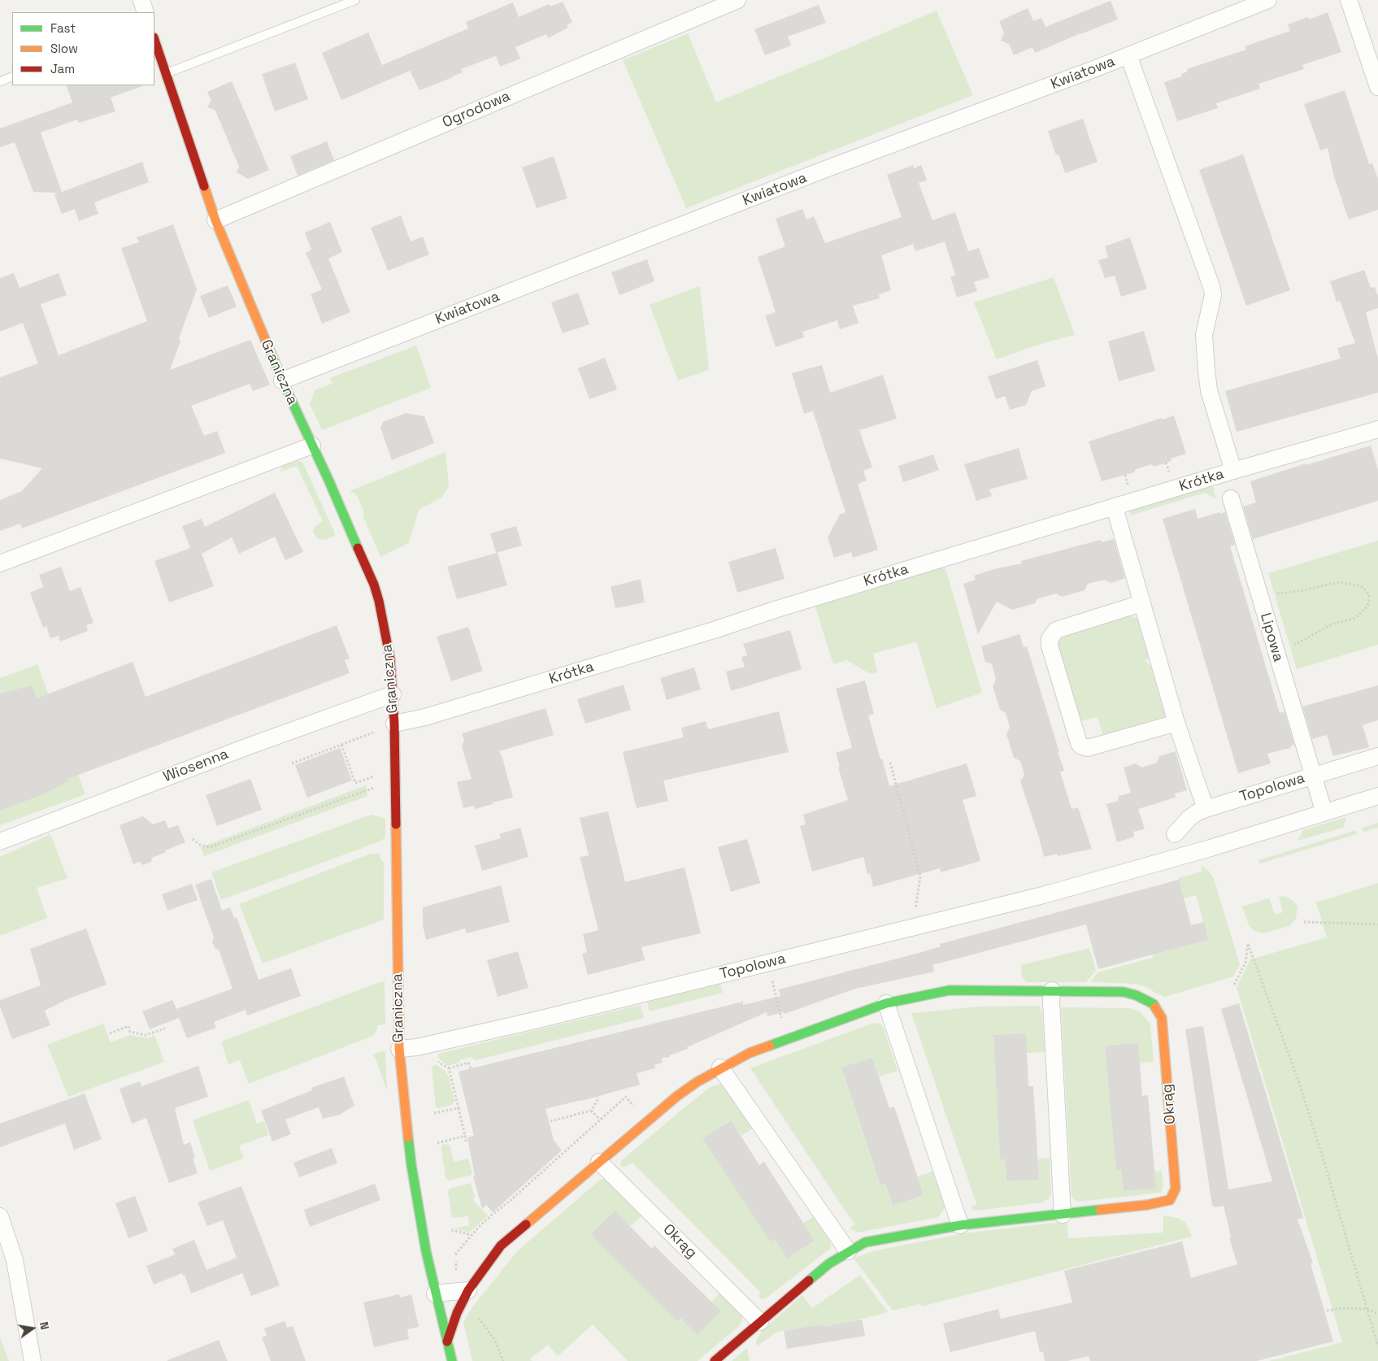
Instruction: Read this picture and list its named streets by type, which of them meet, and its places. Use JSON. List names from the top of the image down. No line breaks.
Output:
{"streets":{"street":["Kwiatowa","Ogrodowa","Graniczna","Krótka","Lipowa","Wiosenna","Topolowa","Okrąg"]},"crossings":[["Kwiatowa","Graniczna"],["Ogrodowa","Graniczna"],["Graniczna","Krótka"],["Graniczna","Wiosenna"],["Graniczna","Topolowa"],["Graniczna","Okrąg"],["Lipowa","Topolowa"]],"legend":["Fast","Slow","Jam"],"north":"right"}
